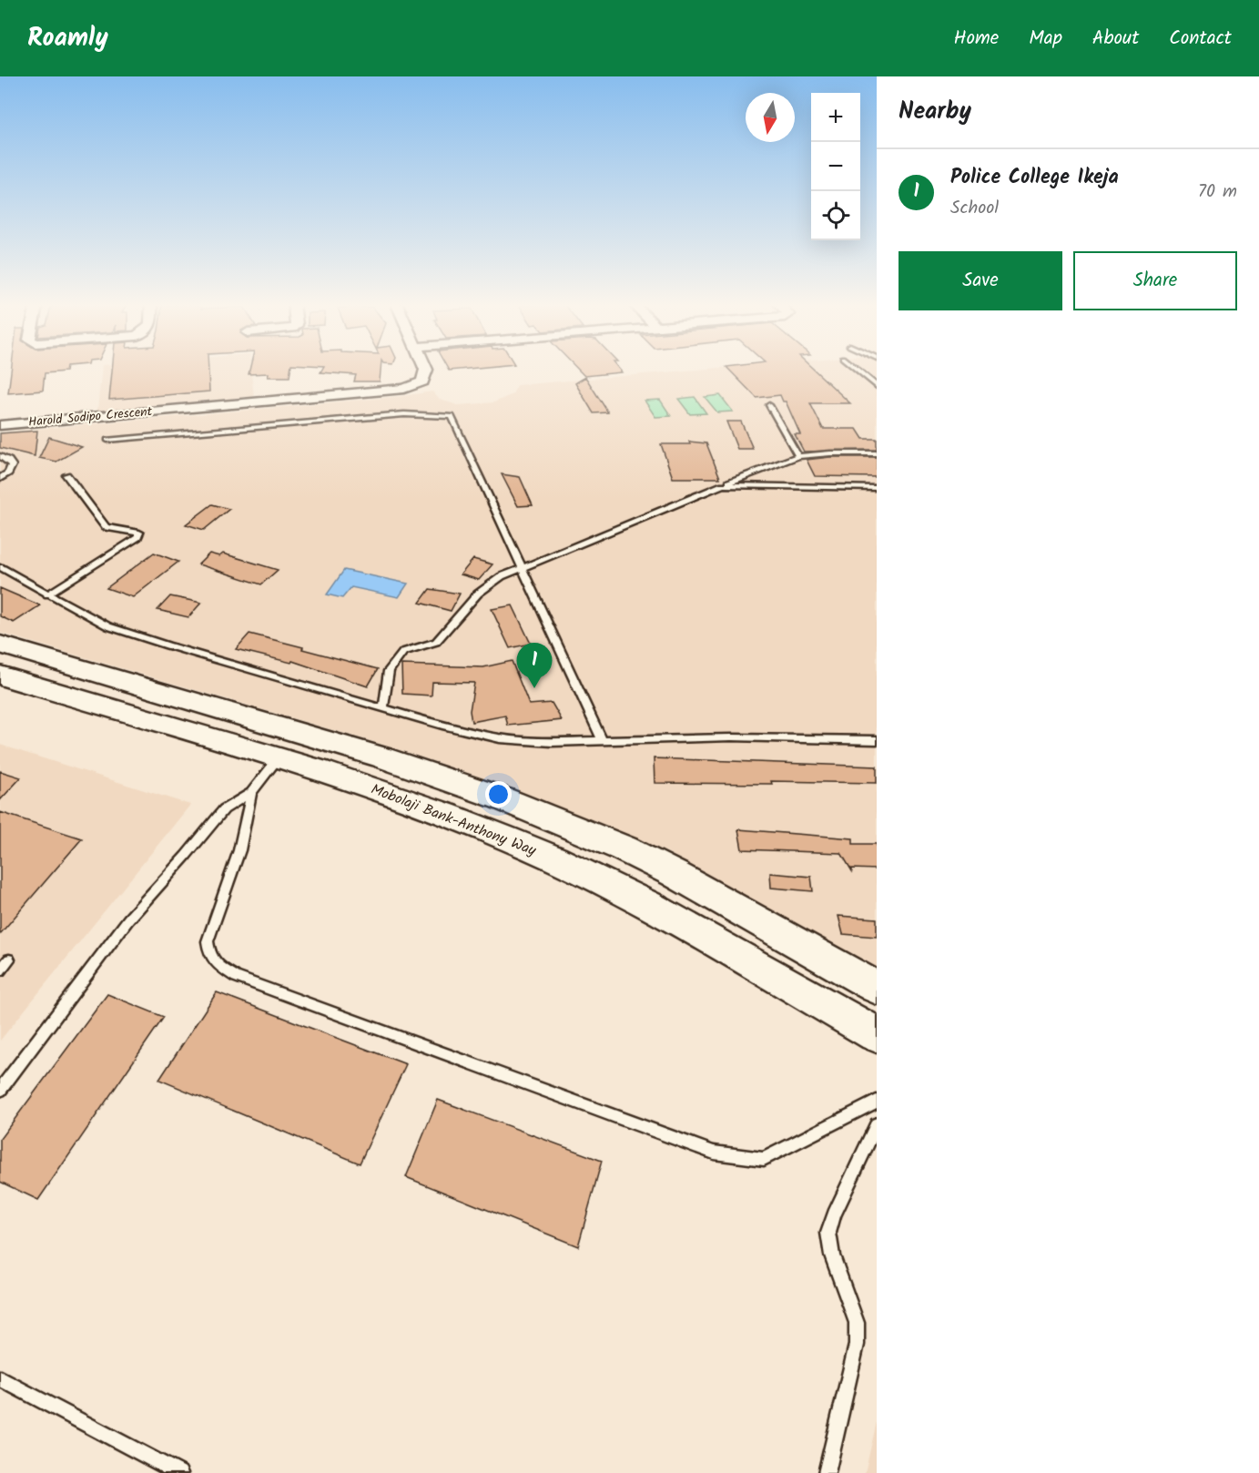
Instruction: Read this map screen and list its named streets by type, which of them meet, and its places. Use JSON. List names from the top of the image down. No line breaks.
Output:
{"streets":{"main road":["Mobolaji Bank-Anthony Way"],"street":["Harold Sodipo Crescent"]},"north":"bottom","page":{"header":"Roamly","nav":["Home","Map","About","Contact"],"heading":"Nearby","map_buttons":["+","−"],"list":[{"mark":"1","name":"Police College Ikeja","note":"School","value":"70 m"}],"buttons":["Save","Share"],"pins":"1"}}
